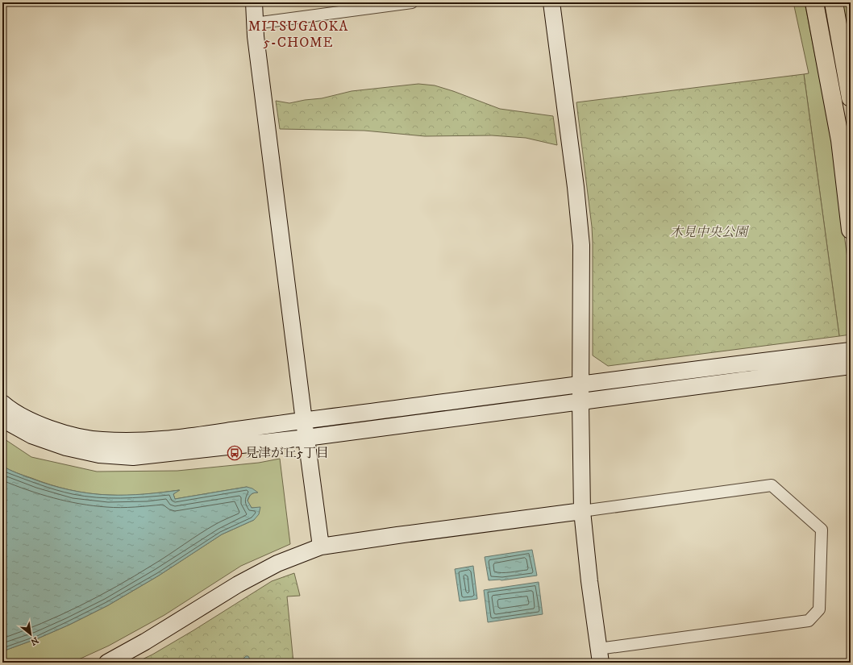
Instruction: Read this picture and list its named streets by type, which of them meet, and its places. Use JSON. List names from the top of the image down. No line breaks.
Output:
{"districts":["MITSUGAOKA 5-CHOME"],"parks":["木見中央公園"],"places":{"bus stop":["見津が丘5丁目"]},"north":"bottom right"}
